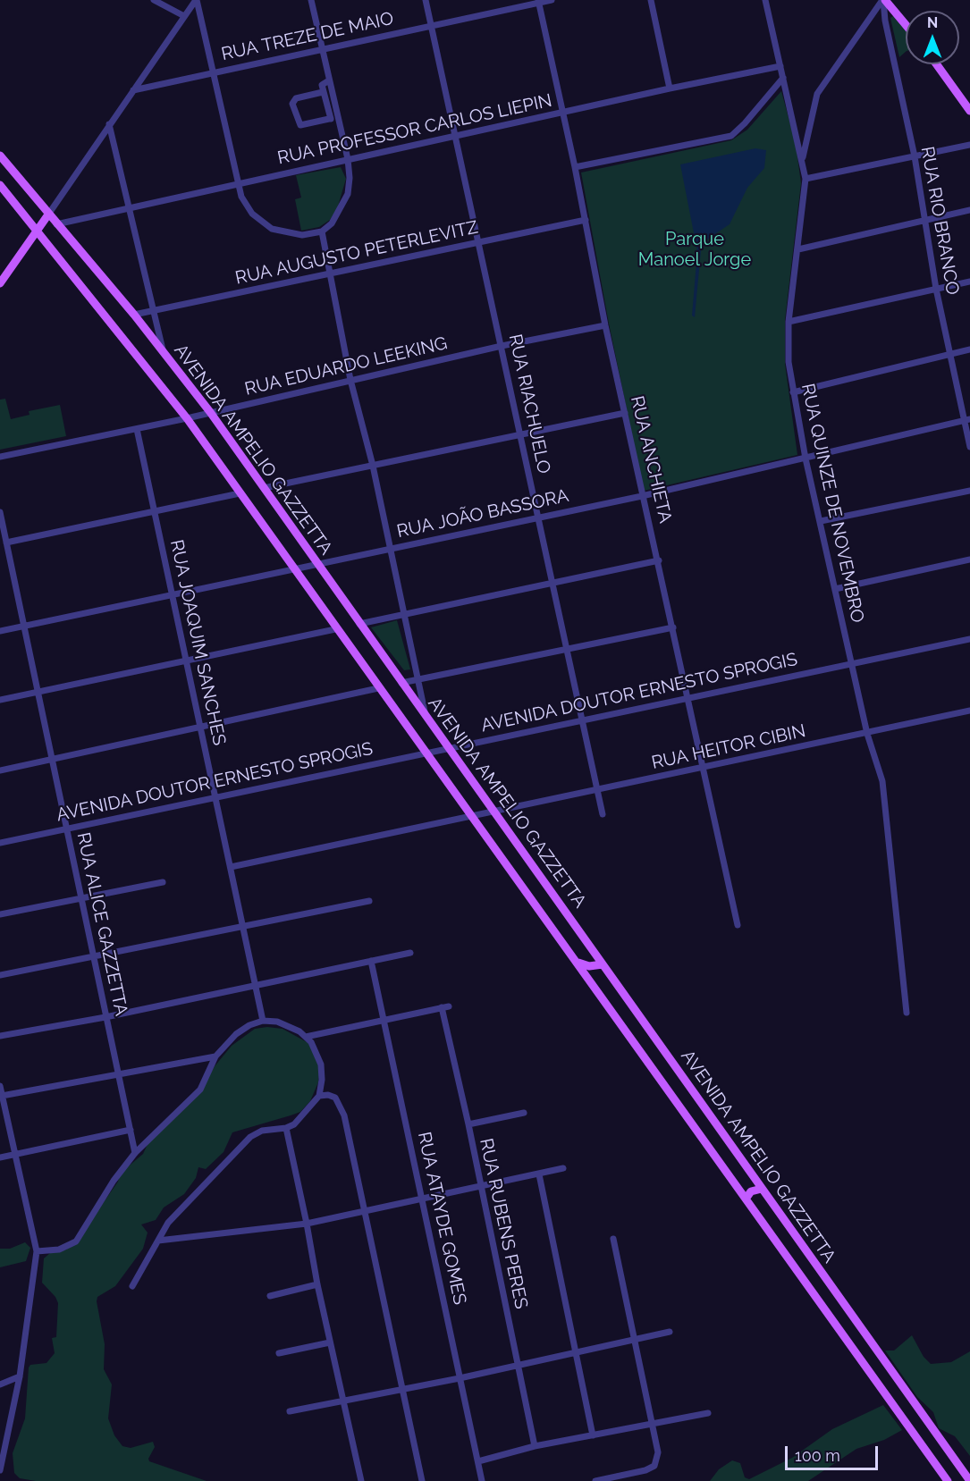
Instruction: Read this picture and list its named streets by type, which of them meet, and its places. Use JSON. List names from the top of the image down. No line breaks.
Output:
{"streets":{"main road":["AVENIDA AMPELIO GAZZETTA"],"street":["RUA TREZE DE MAIO","RUA PROFESSOR CARLOS LIEPIN","RUA RIO BRANCO","RUA AUGUSTO PETERLEVITZ","RUA EDUARDO LEEKING","RUA RIACHUELO","RUA ANCHIETA","RUA QUINZE DE NOVEMBRO","RUA JOÃO BASSORA","RUA JOAQUIM SANCHES","AVENIDA DOUTOR ERNESTO SPROGIS","RUA HEITOR CIBIN","RUA ALICE GAZZETTA","RUA ATAYDE GOMES","RUA RUBENS PERES"]},"crossings":[["RUA TREZE DE MAIO","RUA RIACHUELO"],["RUA TREZE DE MAIO","RUA ANCHIETA"],["RUA PROFESSOR CARLOS LIEPIN","RUA RIACHUELO"],["RUA PROFESSOR CARLOS LIEPIN","AVENIDA AMPELIO GAZZETTA"],["RUA PROFESSOR CARLOS LIEPIN","RUA ANCHIETA"],["RUA PROFESSOR CARLOS LIEPIN","RUA QUINZE DE NOVEMBRO"],["RUA RIO BRANCO","RUA JOÃO BASSORA"],["RUA AUGUSTO PETERLEVITZ","RUA RIACHUELO"],["RUA AUGUSTO PETERLEVITZ","AVENIDA AMPELIO GAZZETTA"],["RUA AUGUSTO PETERLEVITZ","RUA ANCHIETA"],["RUA EDUARDO LEEKING","RUA RIACHUELO"],["RUA EDUARDO LEEKING","AVENIDA AMPELIO GAZZETTA"],["RUA EDUARDO LEEKING","RUA ANCHIETA"],["RUA EDUARDO LEEKING","RUA JOAQUIM SANCHES"],["RUA RIACHUELO","RUA JOÃO BASSORA"],["RUA RIACHUELO","AVENIDA DOUTOR ERNESTO SPROGIS"],["RUA RIACHUELO","RUA HEITOR CIBIN"],["AVENIDA AMPELIO GAZZETTA","RUA JOÃO BASSORA"],["AVENIDA AMPELIO GAZZETTA","AVENIDA DOUTOR ERNESTO SPROGIS"],["AVENIDA AMPELIO GAZZETTA","RUA HEITOR CIBIN"],["RUA ANCHIETA","RUA JOÃO BASSORA"],["RUA ANCHIETA","AVENIDA DOUTOR ERNESTO SPROGIS"],["RUA ANCHIETA","RUA HEITOR CIBIN"],["RUA QUINZE DE NOVEMBRO","RUA JOÃO BASSORA"],["RUA QUINZE DE NOVEMBRO","AVENIDA DOUTOR ERNESTO SPROGIS"],["RUA QUINZE DE NOVEMBRO","RUA HEITOR CIBIN"],["RUA JOÃO BASSORA","RUA JOAQUIM SANCHES"],["RUA JOÃO BASSORA","RUA ALICE GAZZETTA"],["RUA JOAQUIM SANCHES","AVENIDA DOUTOR ERNESTO SPROGIS"],["RUA JOAQUIM SANCHES","RUA HEITOR CIBIN"],["AVENIDA DOUTOR ERNESTO SPROGIS","RUA ALICE GAZZETTA"]],"parks":["Parque Manoel Jorge"],"scale_bar":"100 m","north":"top"}
